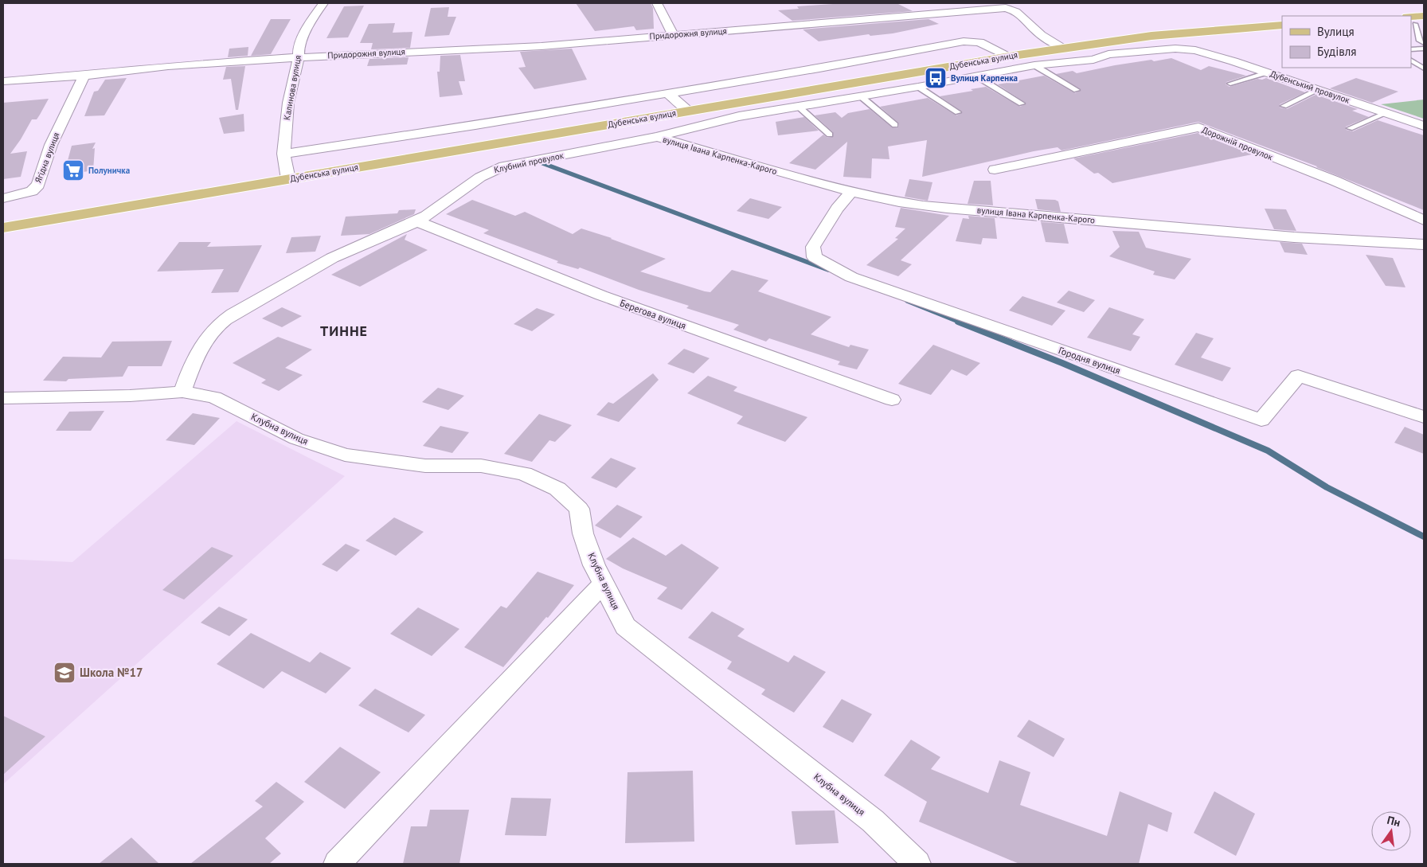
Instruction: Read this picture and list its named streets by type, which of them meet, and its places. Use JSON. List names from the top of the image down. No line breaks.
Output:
{"streets":{"main road":["Дубенська вулиця"],"street":["Придорожня вулиця","Дубенський провулок","Калинова вулиця","Дорожній провулок","вулиця Івана Карпенка-Карого","Ягідна вулиця","Клубний провулок","Берегова вулиця","Городня вулиця","Клубна вулиця"]},"crossings":[["Придорожня вулиця","Дубенська вулиця"],["Придорожня вулиця","Калинова вулиця"],["Придорожня вулиця","Ягідна вулиця"],["Дубенська вулиця","Калинова вулиця"],["Дубенський провулок","Клубний провулок"],["вулиця Івана Карпенка-Карого","Клубний провулок"],["вулиця Івана Карпенка-Карого","Городня вулиця"],["Клубний провулок","Берегова вулиця"]],"districts":["ТИННЕ"],"places":{"bus stop":["Вулиця Карпенка"],"supermarket":["Полуничка"],"school or university":["Школа №17"]},"legend":["Вулиця","Будівля"],"north":"top"}
